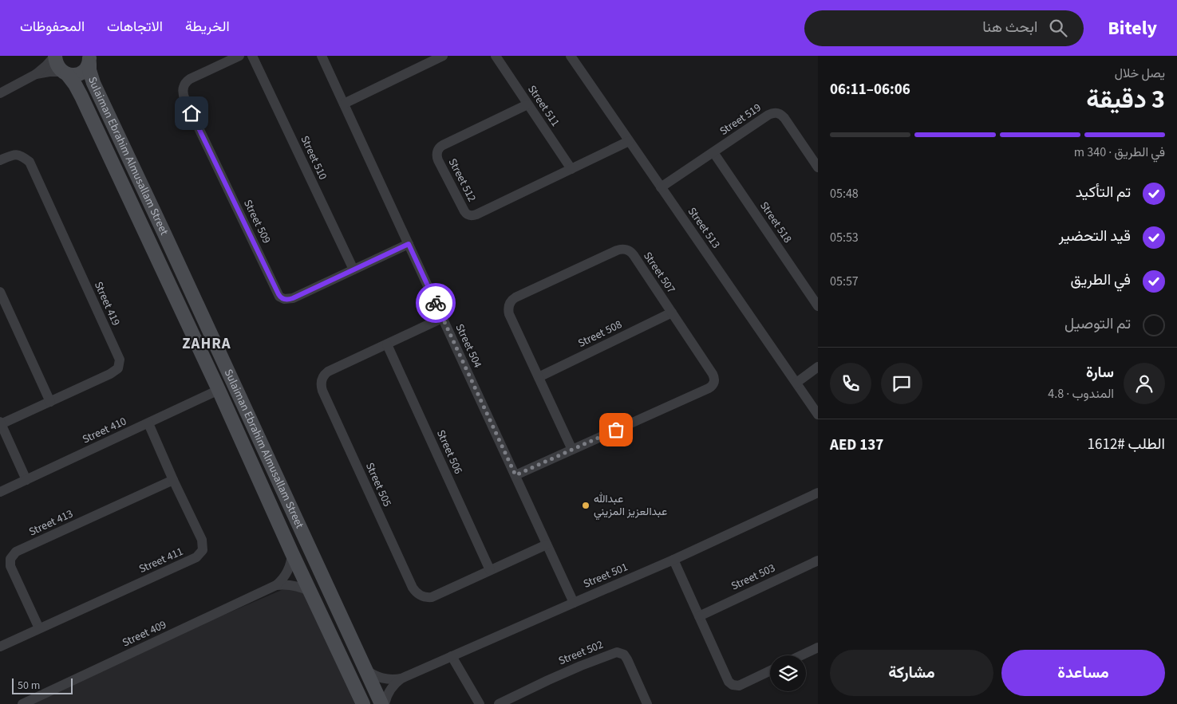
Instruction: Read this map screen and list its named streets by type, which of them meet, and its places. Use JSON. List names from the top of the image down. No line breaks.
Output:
{"streets":{"street":["Street 511","Street 519","Sulaiman Ebrahim Almusallam Street","Street 510","Street 512","Street 509","Street 518","Street 513","Street 507","Street 419","Street 508","Street 504","Street 410","Street 506","Street 505","Street 413","Street 411","Street 501","Street 503","Street 409","Street 502"]},"crossings":[["Street 511","Street 512"],["Street 519","Street 518"],["Street 519","Street 513"],["Sulaiman Ebrahim Almusallam Street","Street 410"],["Sulaiman Ebrahim Almusallam Street","Street 501"],["Sulaiman Ebrahim Almusallam Street","Street 409"],["Street 510","Street 509"],["Street 512","Street 513"],["Street 509","Street 504"],["Street 507","Street 508"],["Street 507","Street 504"],["Street 504","Street 505"],["Street 504","Street 501"],["Street 410","Street 411"],["Street 506","Street 505"],["Street 413","Street 411"]],"districts":["ZAHRA"],"places":["عبدالله عبدالعزيز المزيني"],"scale_bar":"50 m","page":{"header":"Bitely","search":"ابحث هنا","nav":["الخريطة","الاتجاهات","المحفوظات"],"heading":["3 دقيقة","يصل خلال","06:06–06:11"],"panel":["سارة","المندوب · 4.8","الطلب #1612","AED 137"],"bar":"في الطريق · 340 m","list":[["تم التأكيد","05:48"],["قيد التحضير","05:53"],["في الطريق","05:57"],"تم التوصيل"],"buttons":["مساعدة","مشاركة"],"scale":"50 m"}}
